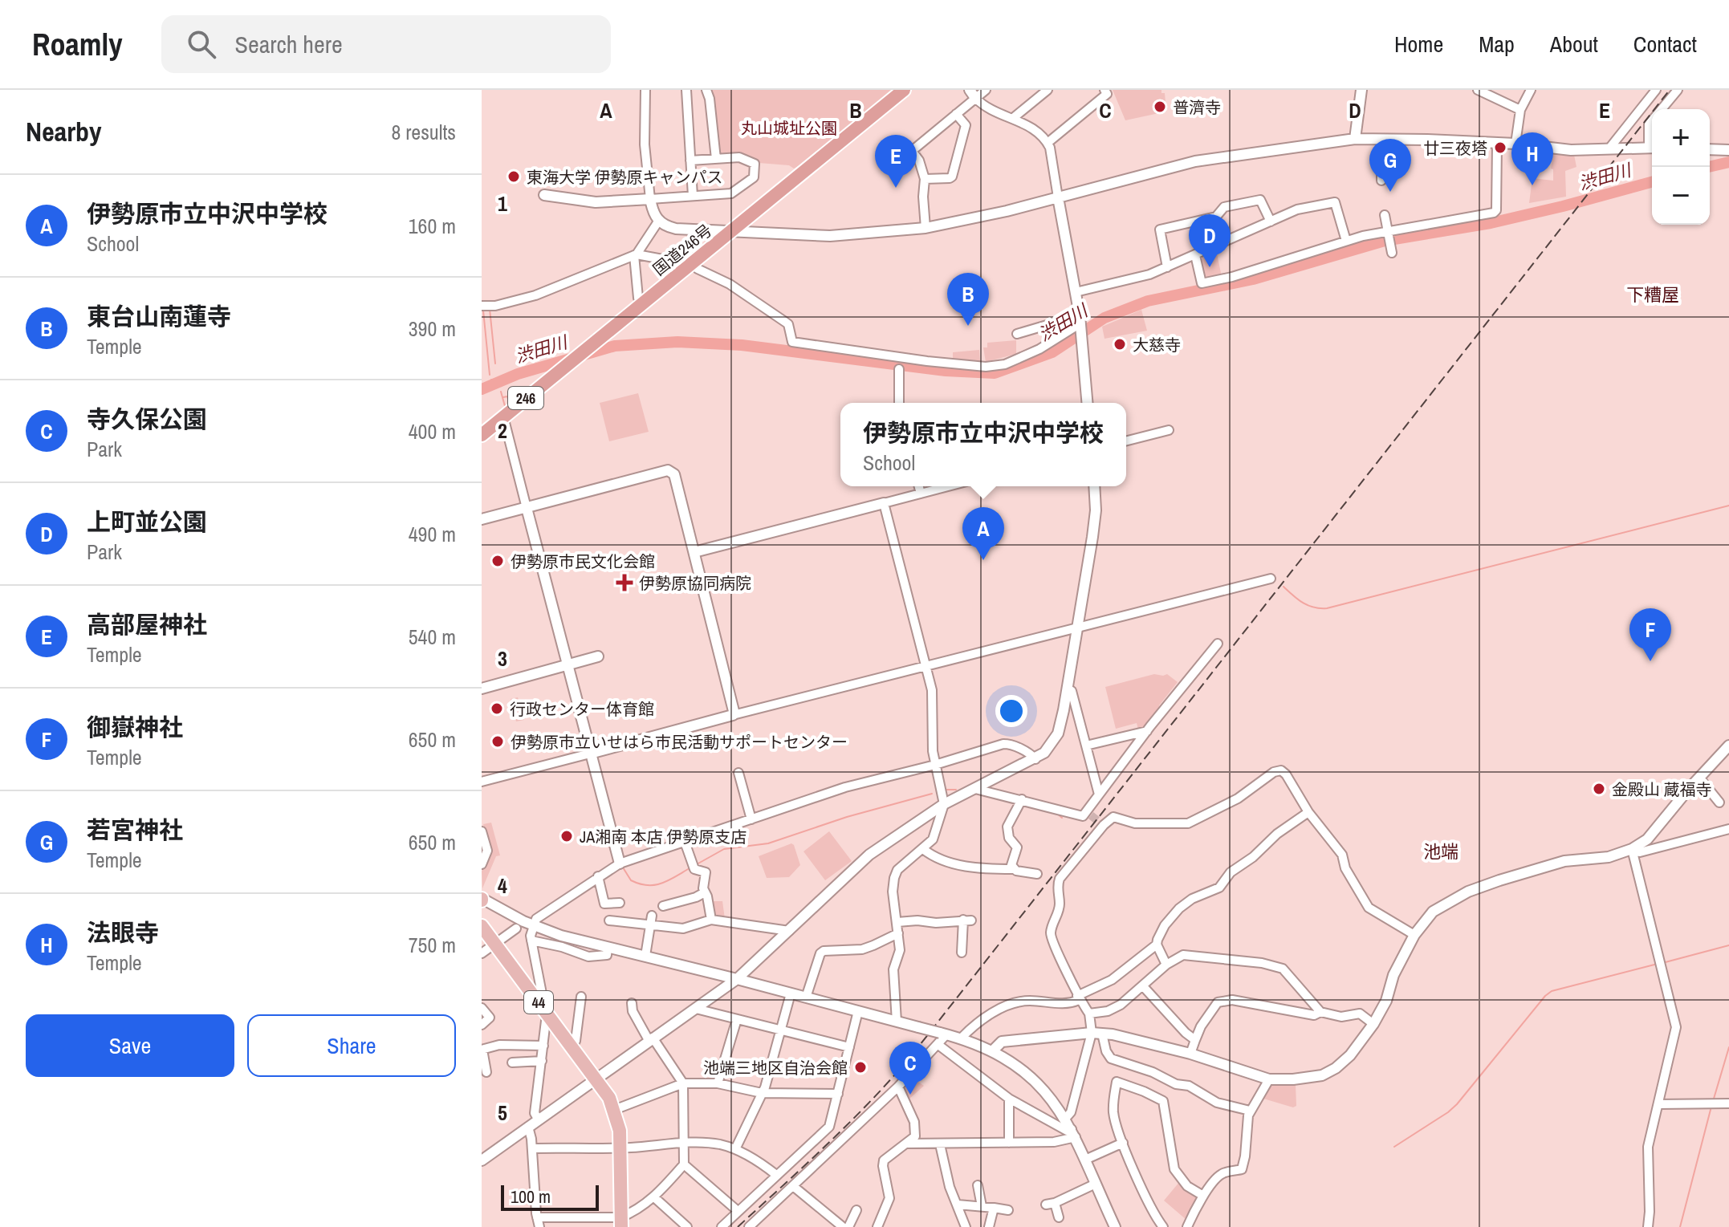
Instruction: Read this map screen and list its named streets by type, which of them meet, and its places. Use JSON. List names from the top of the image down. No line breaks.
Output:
{"streets":{"highway":["国道246号","246"],"main road":["44"]},"districts":["下糟屋","池端"],"water":["渋田川"],"parks":["丸山城址公園"],"places":{"other":["普濟寺","廿三夜塔","東海大学 伊勢原キャンパス","大慈寺","伊勢原市民文化会館","行政センター体育館","伊勢原市立いせはら市民活動サポートセンター","金殿山 蔵福寺","JA湘南 本店 伊勢原支店","池端三地区自治会館"],"health":["伊勢原協同病院"]},"scale_bar":"100 m","page":{"header":"Roamly","search":"Search here","nav":["Home","Map","About","Contact"],"heading":["Nearby","8 results"],"map_buttons":["+","−"],"pins":["H","E","G","D","B","A","F","C"],"list":[{"mark":"A","name":"伊勢原市立中沢中学校","note":"School","value":"160 m"},{"mark":"B","name":"東台山南蓮寺","note":"Temple","value":"390 m"},{"mark":"C","name":"寺久保公園","note":"Park","value":"400 m"},{"mark":"D","name":"上町並公園","note":"Park","value":"490 m"},{"mark":"E","name":"高部屋神社","note":"Temple","value":"540 m"},{"mark":"F","name":"御嶽神社","note":"Temple","value":"650 m"},{"mark":"G","name":"若宮神社","note":"Temple","value":"650 m"},{"mark":"H","name":"法眼寺","note":"Temple","value":"750 m"}],"popup":["伊勢原市立中沢中学校","School"],"buttons":["Save","Share"],"scale":"100 m"},"grid":{"columns":["A","B","C","D","E"],"rows":["1","2","3","4","5"]}}
